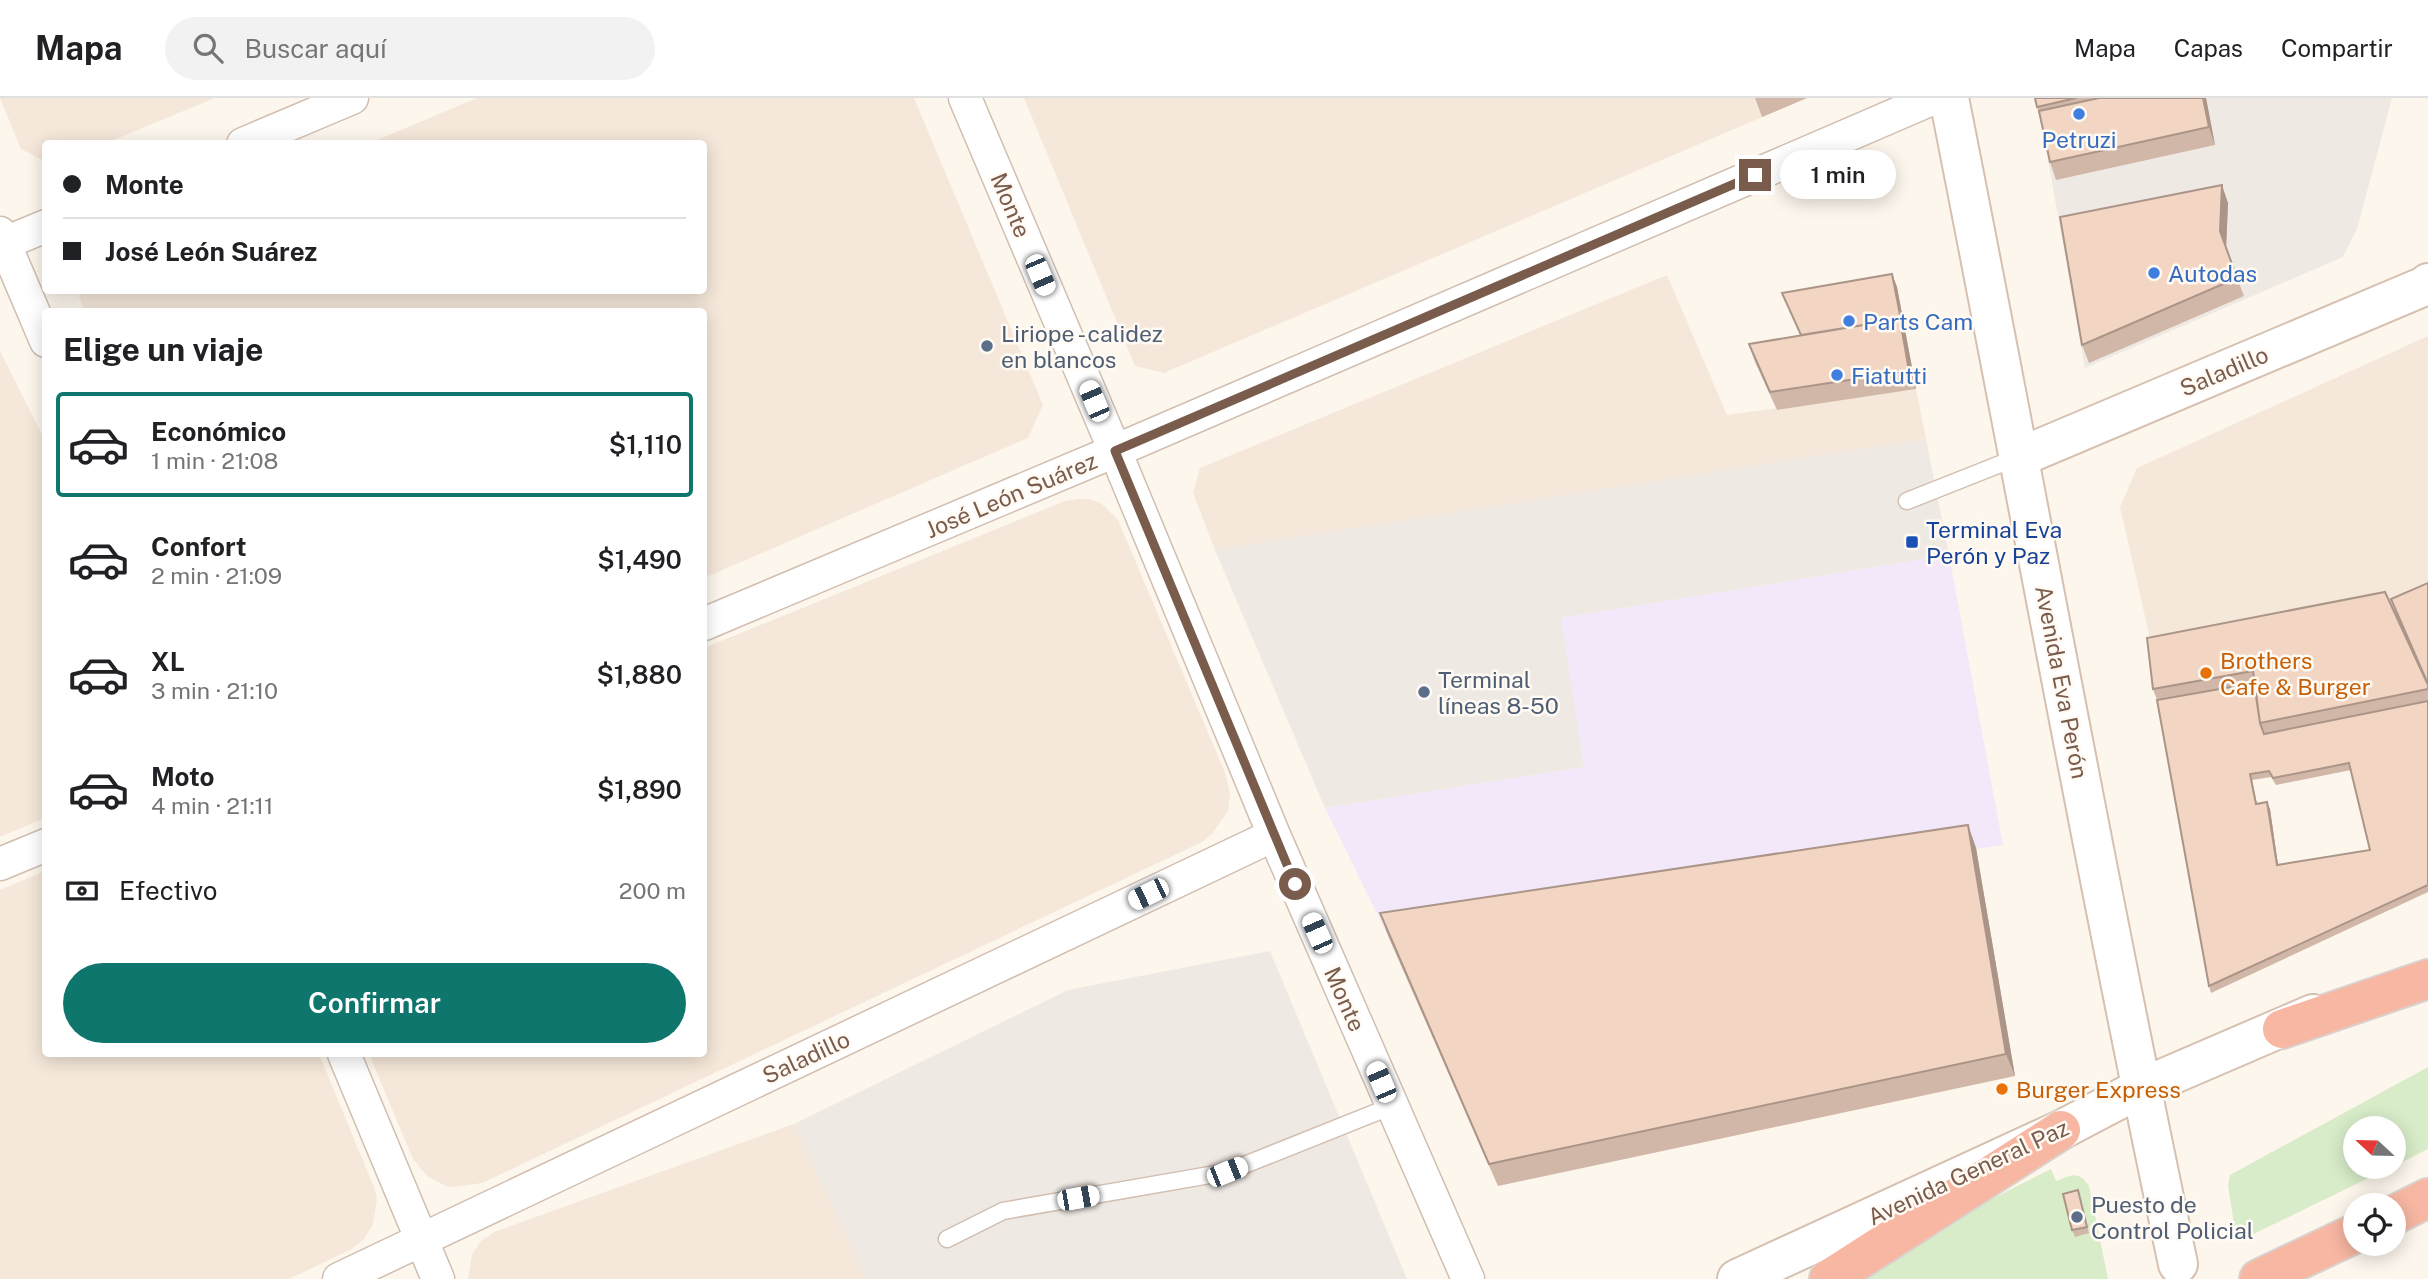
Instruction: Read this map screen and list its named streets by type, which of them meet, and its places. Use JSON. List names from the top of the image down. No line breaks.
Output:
{"streets":{"street":["Monte","Saladillo","José León Suárez","Avenida Eva Perón","Avenida General Paz"]},"crossings":[["Monte","Saladillo"],["Monte","José León Suárez"],["Saladillo","Avenida Eva Perón"],["Avenida Eva Perón","Avenida General Paz"]],"places":{"other":["Petruzi","Autodas","Parts Cam","Liriope - calidez en blancos","Fiatutti","Brothers Cafe & Burger","Terminal líneas 8-50","Burger Express","Puesto de Control Policial"],"transit":["Terminal Eva Perón y Paz"]},"north":"left","page":{"header":"Mapa","search":"Buscar aquí","nav":["Mapa","Capas","Compartir"],"banner":["Monte","José León Suárez"],"bubble":"1 min","heading":"Elige un viaje","list":[{"name":"Económico","note":"1 min · 21:08","value":"$1,110"},{"name":"Confort","note":"2 min · 21:09","value":"$1,490"},{"name":"XL","note":"3 min · 21:10","value":"$1,880"},{"name":"Moto","note":"4 min · 21:11","value":"$1,890"}],"pay":["Efectivo","200 m"],"buttons":"Confirmar"}}
